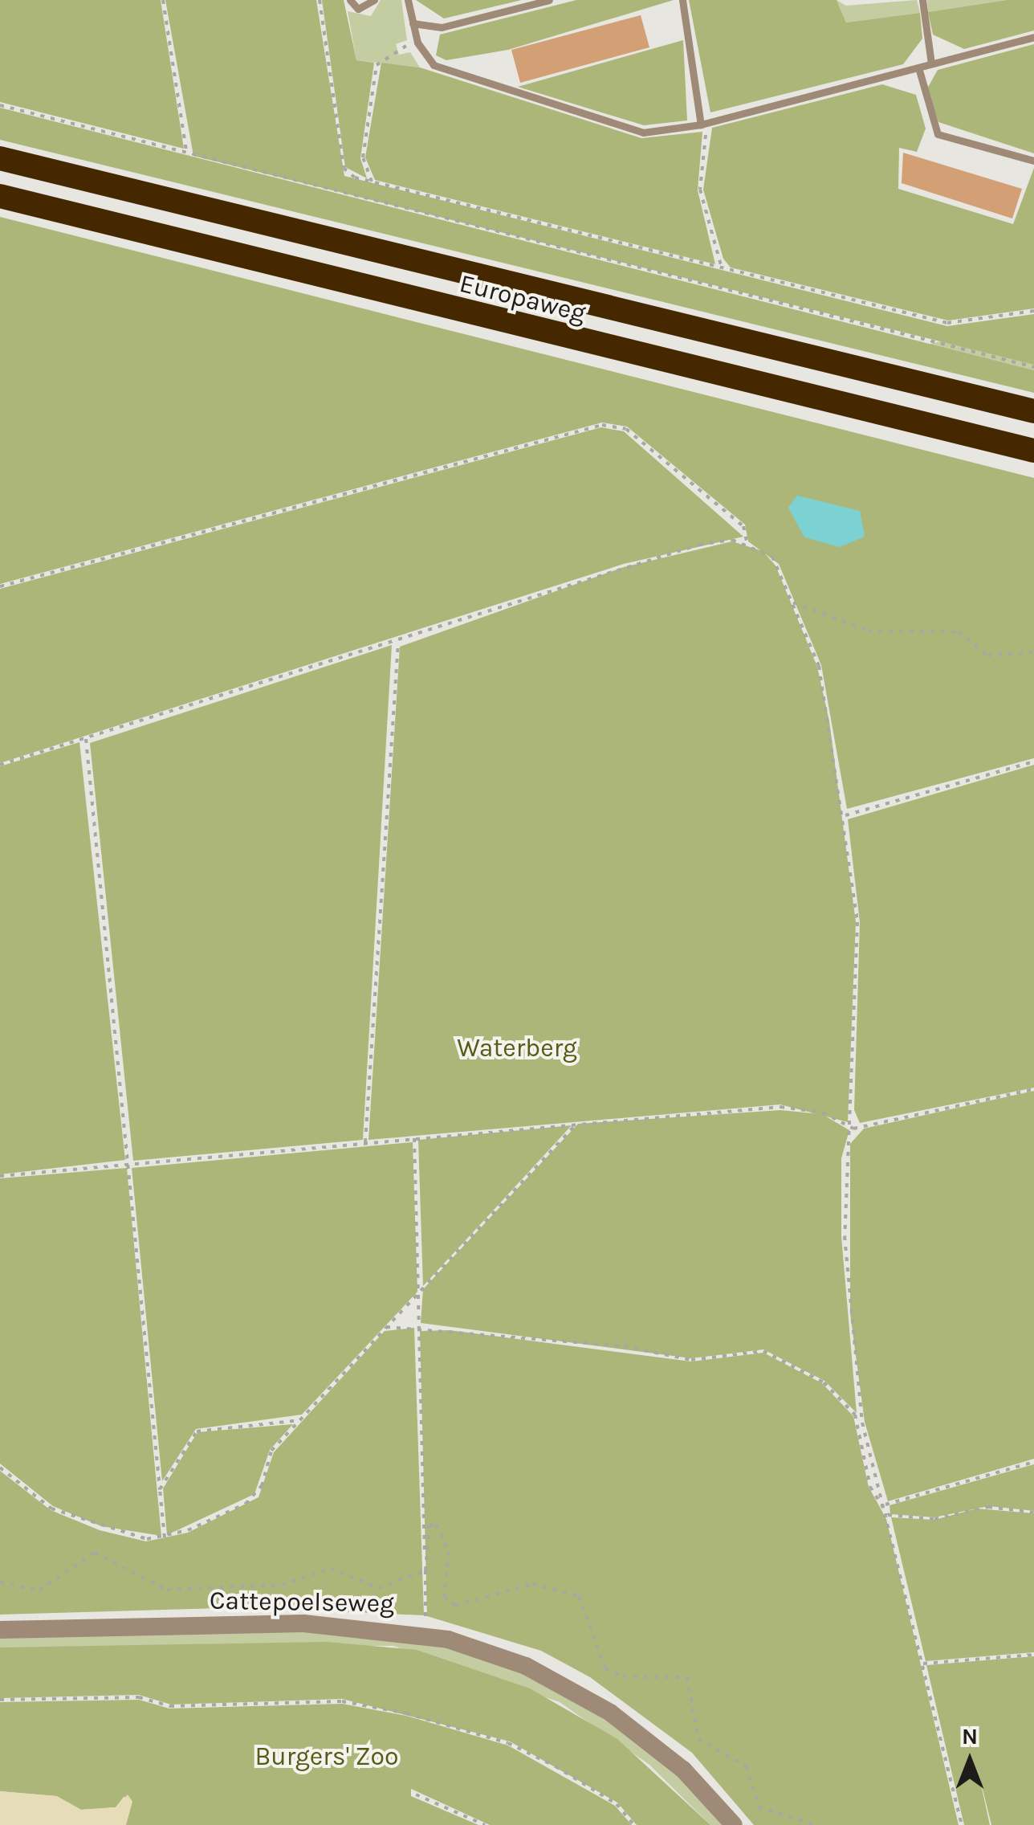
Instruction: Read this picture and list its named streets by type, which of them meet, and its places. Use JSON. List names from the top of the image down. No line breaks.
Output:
{"streets":{"highway":["Europaweg"],"street":["Cattepoelseweg"]},"parks":["Waterberg","Burgers' Zoo"],"north":"top"}
